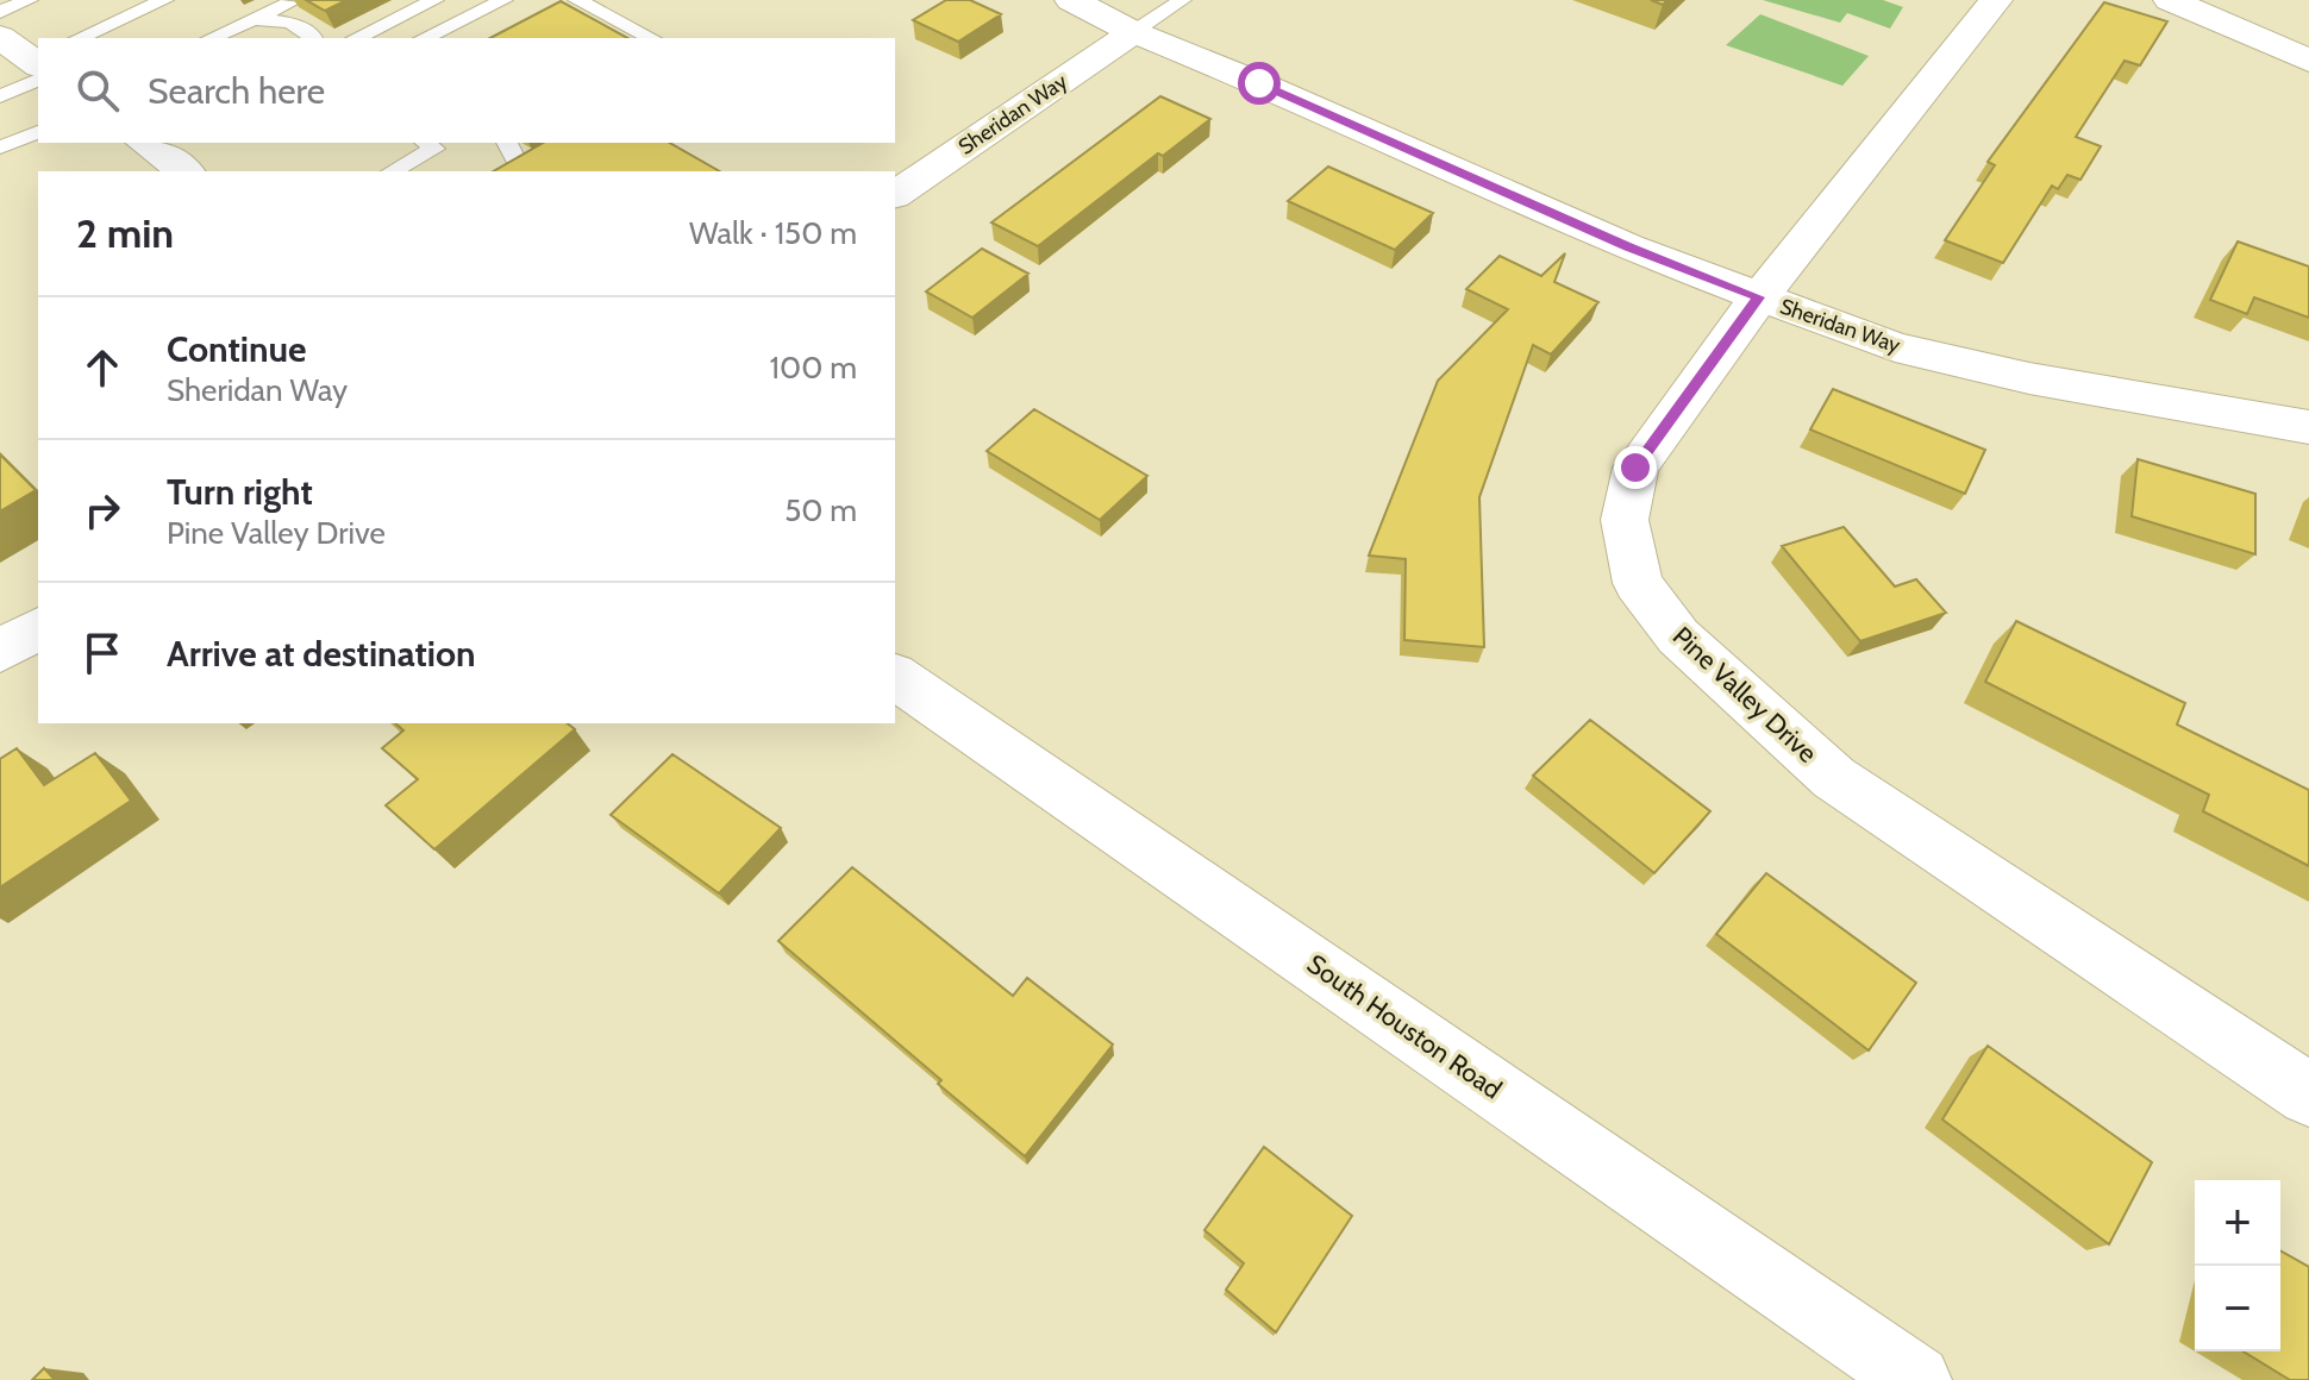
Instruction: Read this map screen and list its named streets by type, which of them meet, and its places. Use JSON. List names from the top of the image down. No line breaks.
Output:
{"streets":{"street":["Sheridan Way","Pine Valley Drive","South Houston Road"]},"crossings":[["Sheridan Way","Pine Valley Drive"]],"page":{"search":"Search here","heading":["2 min","Walk · 150 m"],"list":[["Continue","Sheridan Way","100 m"],["Turn right","Pine Valley Drive","50 m"],"Arrive at destination"],"map_buttons":["+","−"]}}
